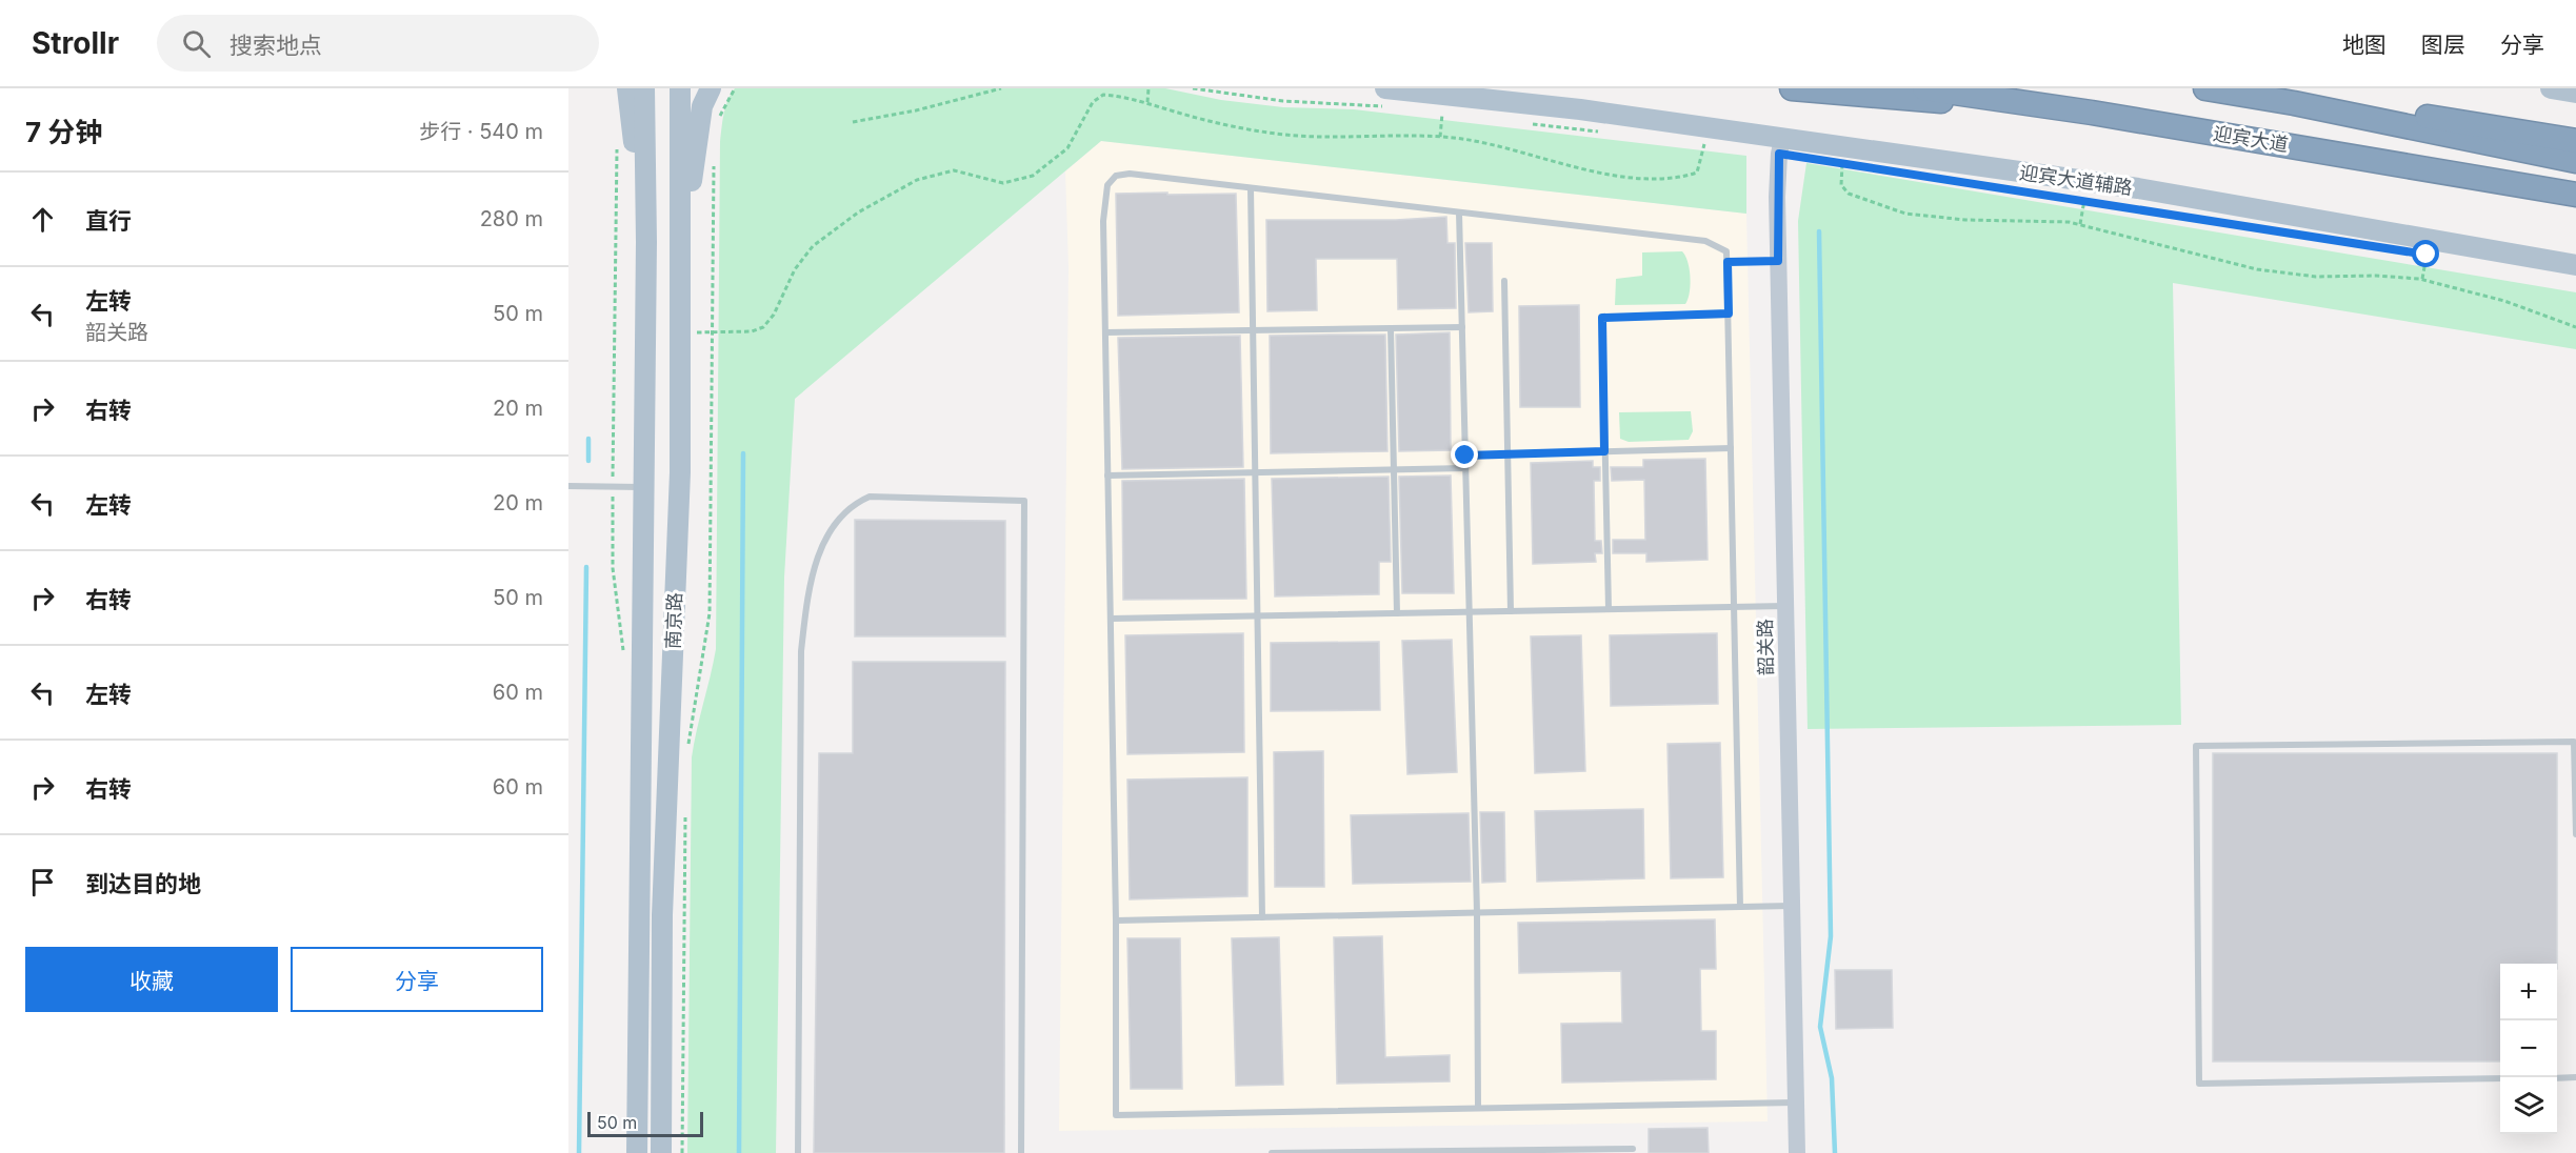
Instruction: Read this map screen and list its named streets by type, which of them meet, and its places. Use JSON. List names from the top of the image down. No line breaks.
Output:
{"streets":{"highway":["迎宾大道"],"main road":["迎宾大道辅路","南京路"],"street":["韶关路"]},"crossings":[["迎宾大道辅路","韶关路"]],"scale_bar":"50 m","page":{"header":"Strollr","search":"搜索地点","nav":["地图","图层","分享"],"heading":["7 分钟","步行 · 540 m"],"list":[["直行","280 m"],["左转","韶关路","50 m"],["右转","20 m"],["左转","20 m"],["右转","50 m"],["左转","60 m"],["右转","60 m"],"到达目的地"],"buttons":["收藏","分享"],"map_buttons":["+","−"],"scale":"50 m"}}
